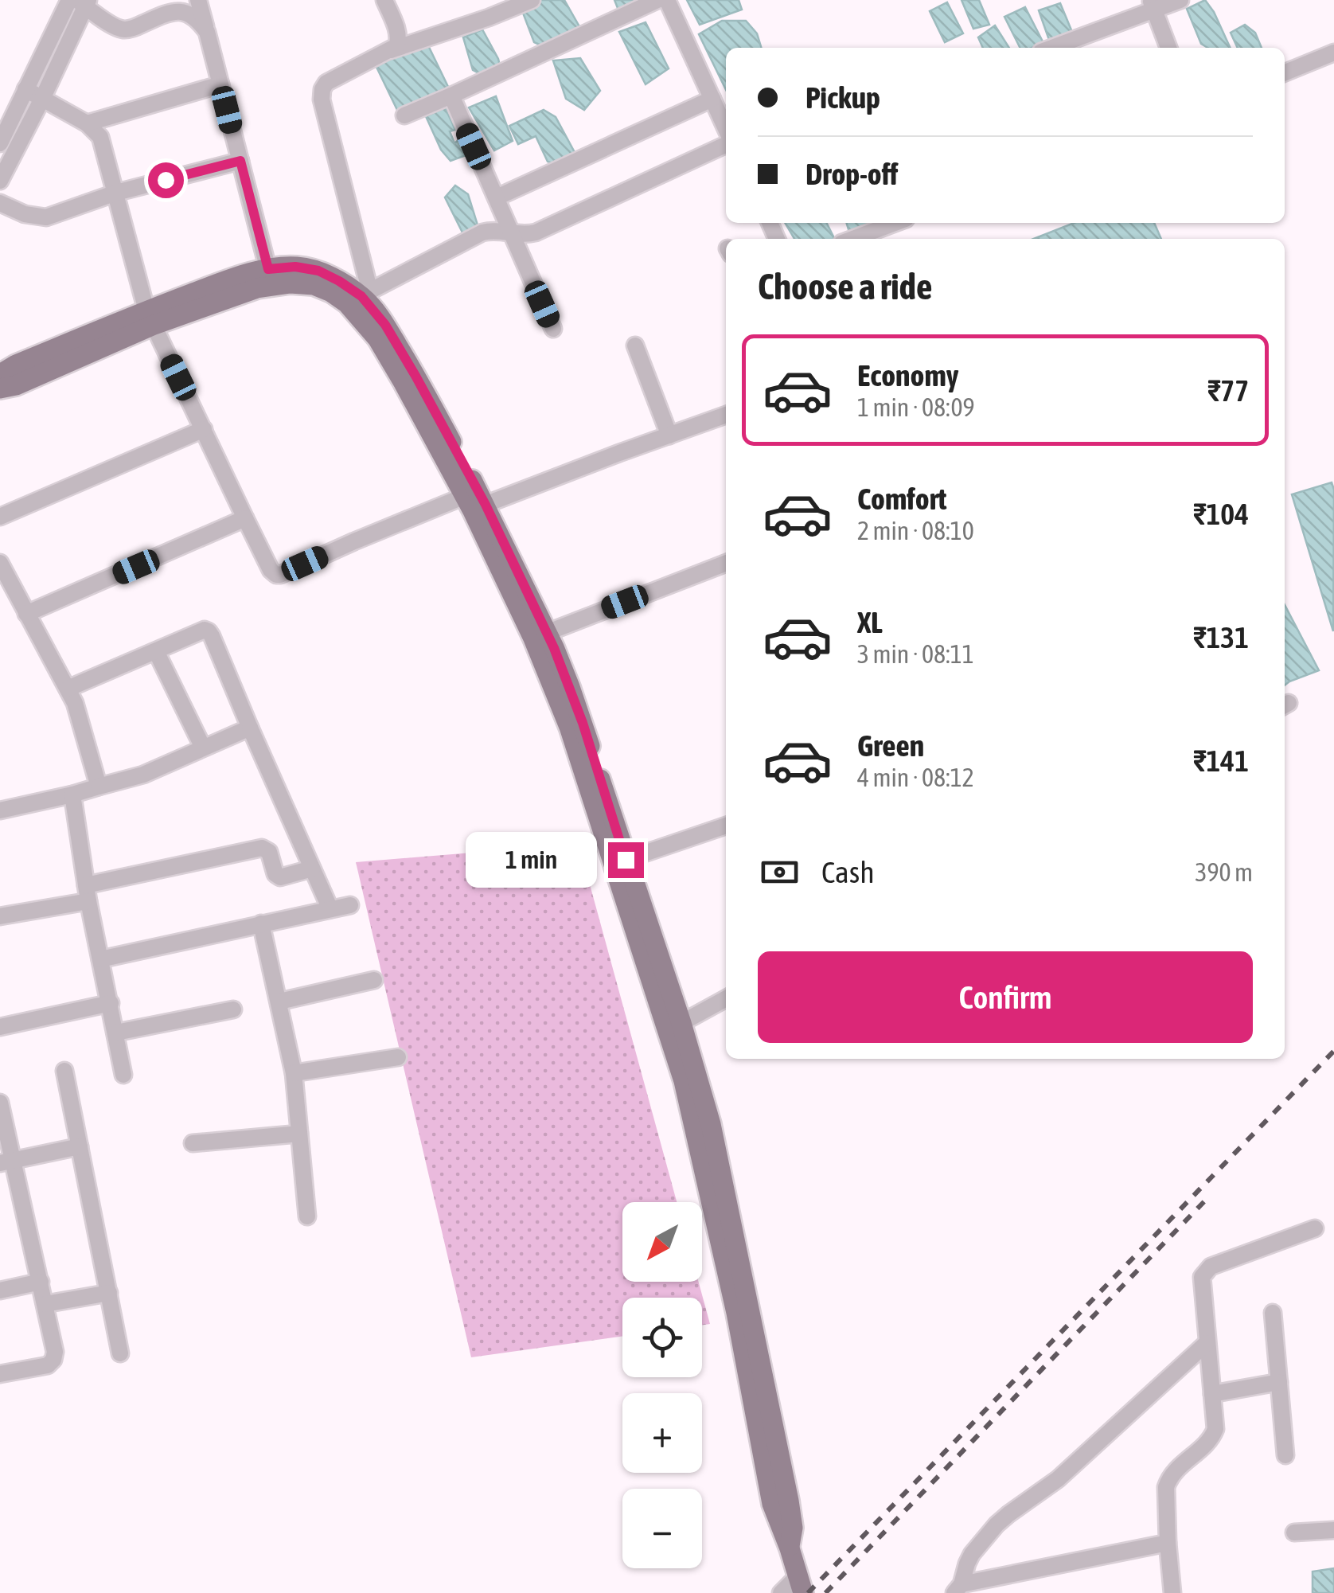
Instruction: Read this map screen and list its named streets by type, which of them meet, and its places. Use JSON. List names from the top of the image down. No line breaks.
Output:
{"north":"bottom left","page":{"banner":["Pickup","Drop-off"],"heading":"Choose a ride","list":[{"name":"Economy","note":"1 min · 08:09","value":"₹77"},{"name":"Comfort","note":"2 min · 08:10","value":"₹104"},{"name":"XL","note":"3 min · 08:11","value":"₹131"},{"name":"Green","note":"4 min · 08:12","value":"₹141"}],"pay":["Cash","390 m"],"bubble":"1 min","buttons":"Confirm","map_buttons":["+","−"]}}
